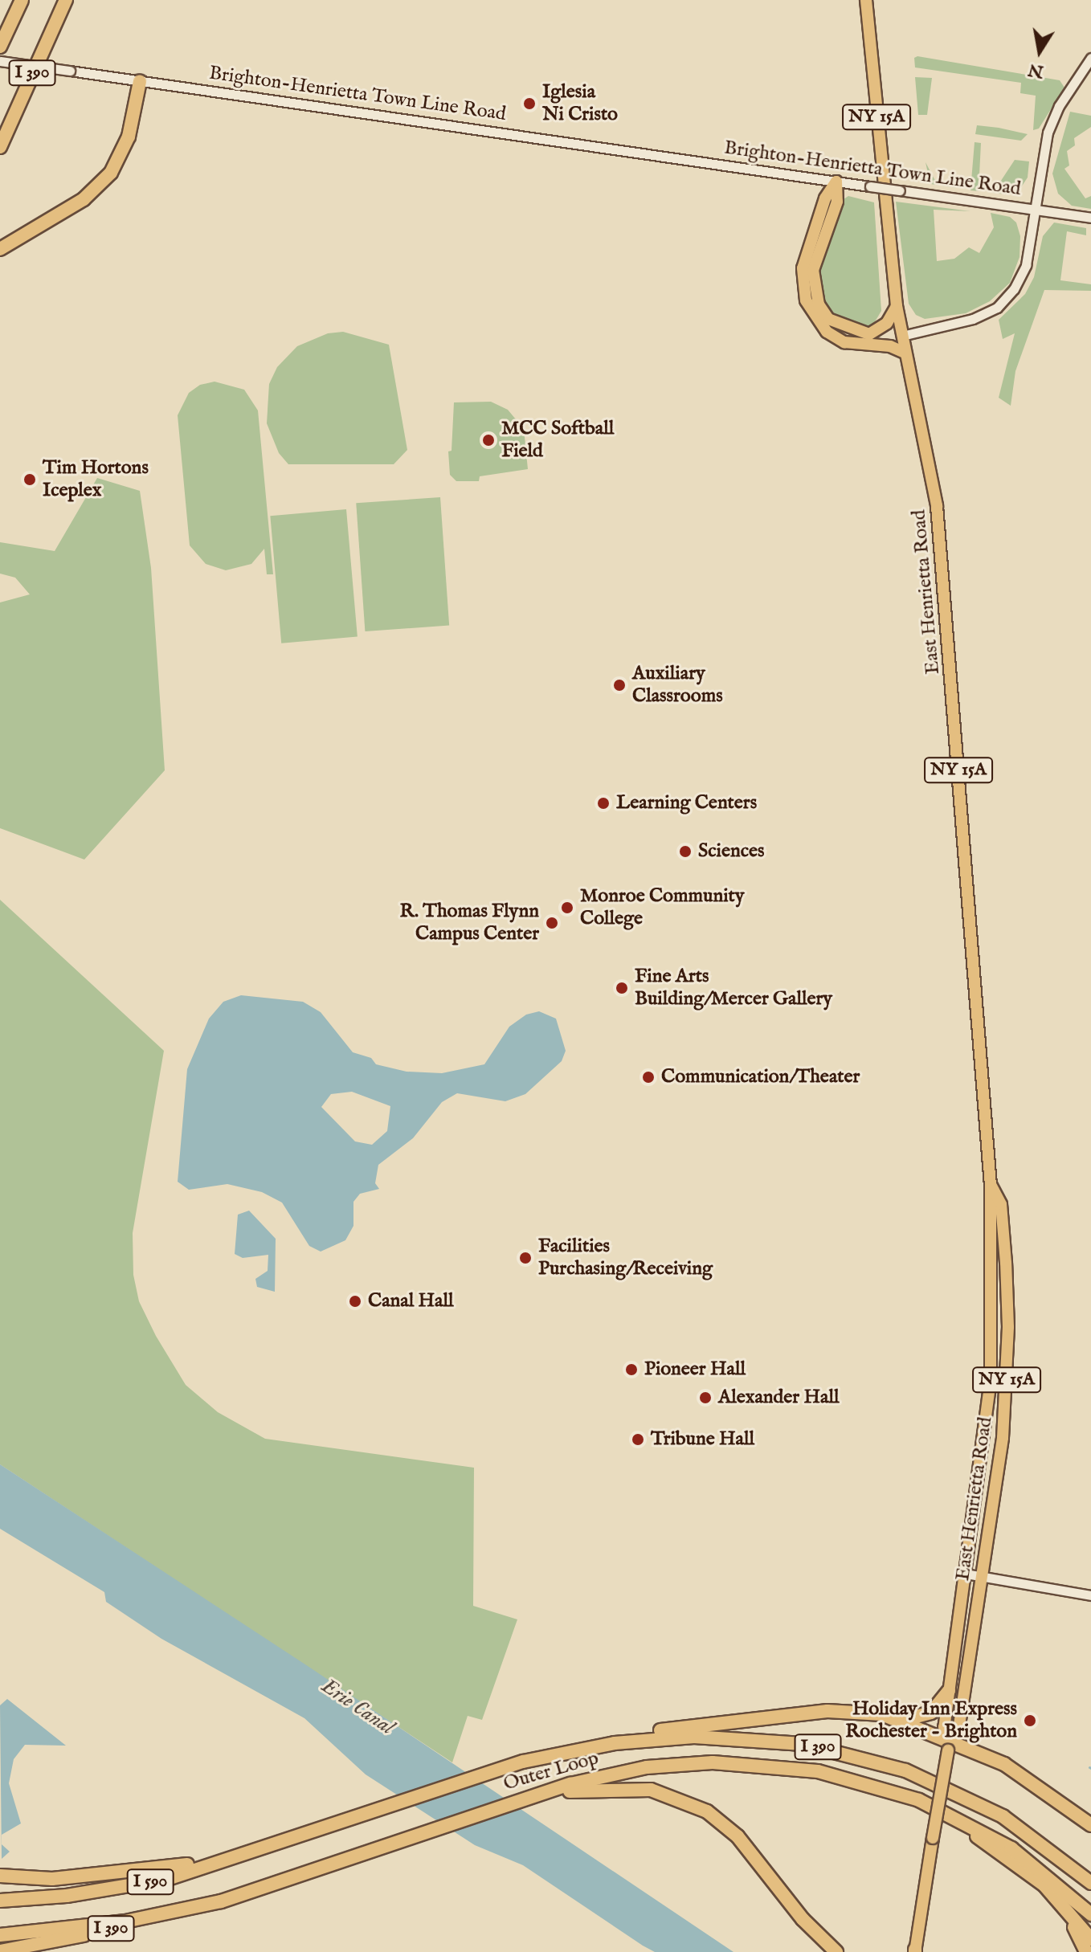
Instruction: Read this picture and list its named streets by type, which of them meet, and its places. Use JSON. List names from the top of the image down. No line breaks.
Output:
{"streets":{"highway":["I 390","Outer Loop","I 590"],"main road":["NY 15A","East Henrietta Road"],"street":["Brighton-Henrietta Town Line Road"]},"crossings":[["I 390","Outer Loop"]],"water":["Erie Canal"],"places":["Iglesia Ni Cristo","MCC Softball Field","Tim Hortons Iceplex","Auxiliary Classrooms","Learning Centers","Sciences","Monroe Community College","R. Thomas Flynn Campus Center","Fine Arts Building/Mercer Gallery","Communication/Theater","Facilities Purchasing/Receiving","Canal Hall","Pioneer Hall","Alexander Hall","Tribune Hall","Holiday Inn Express Rochester - Brighton"],"north":"bottom"}
